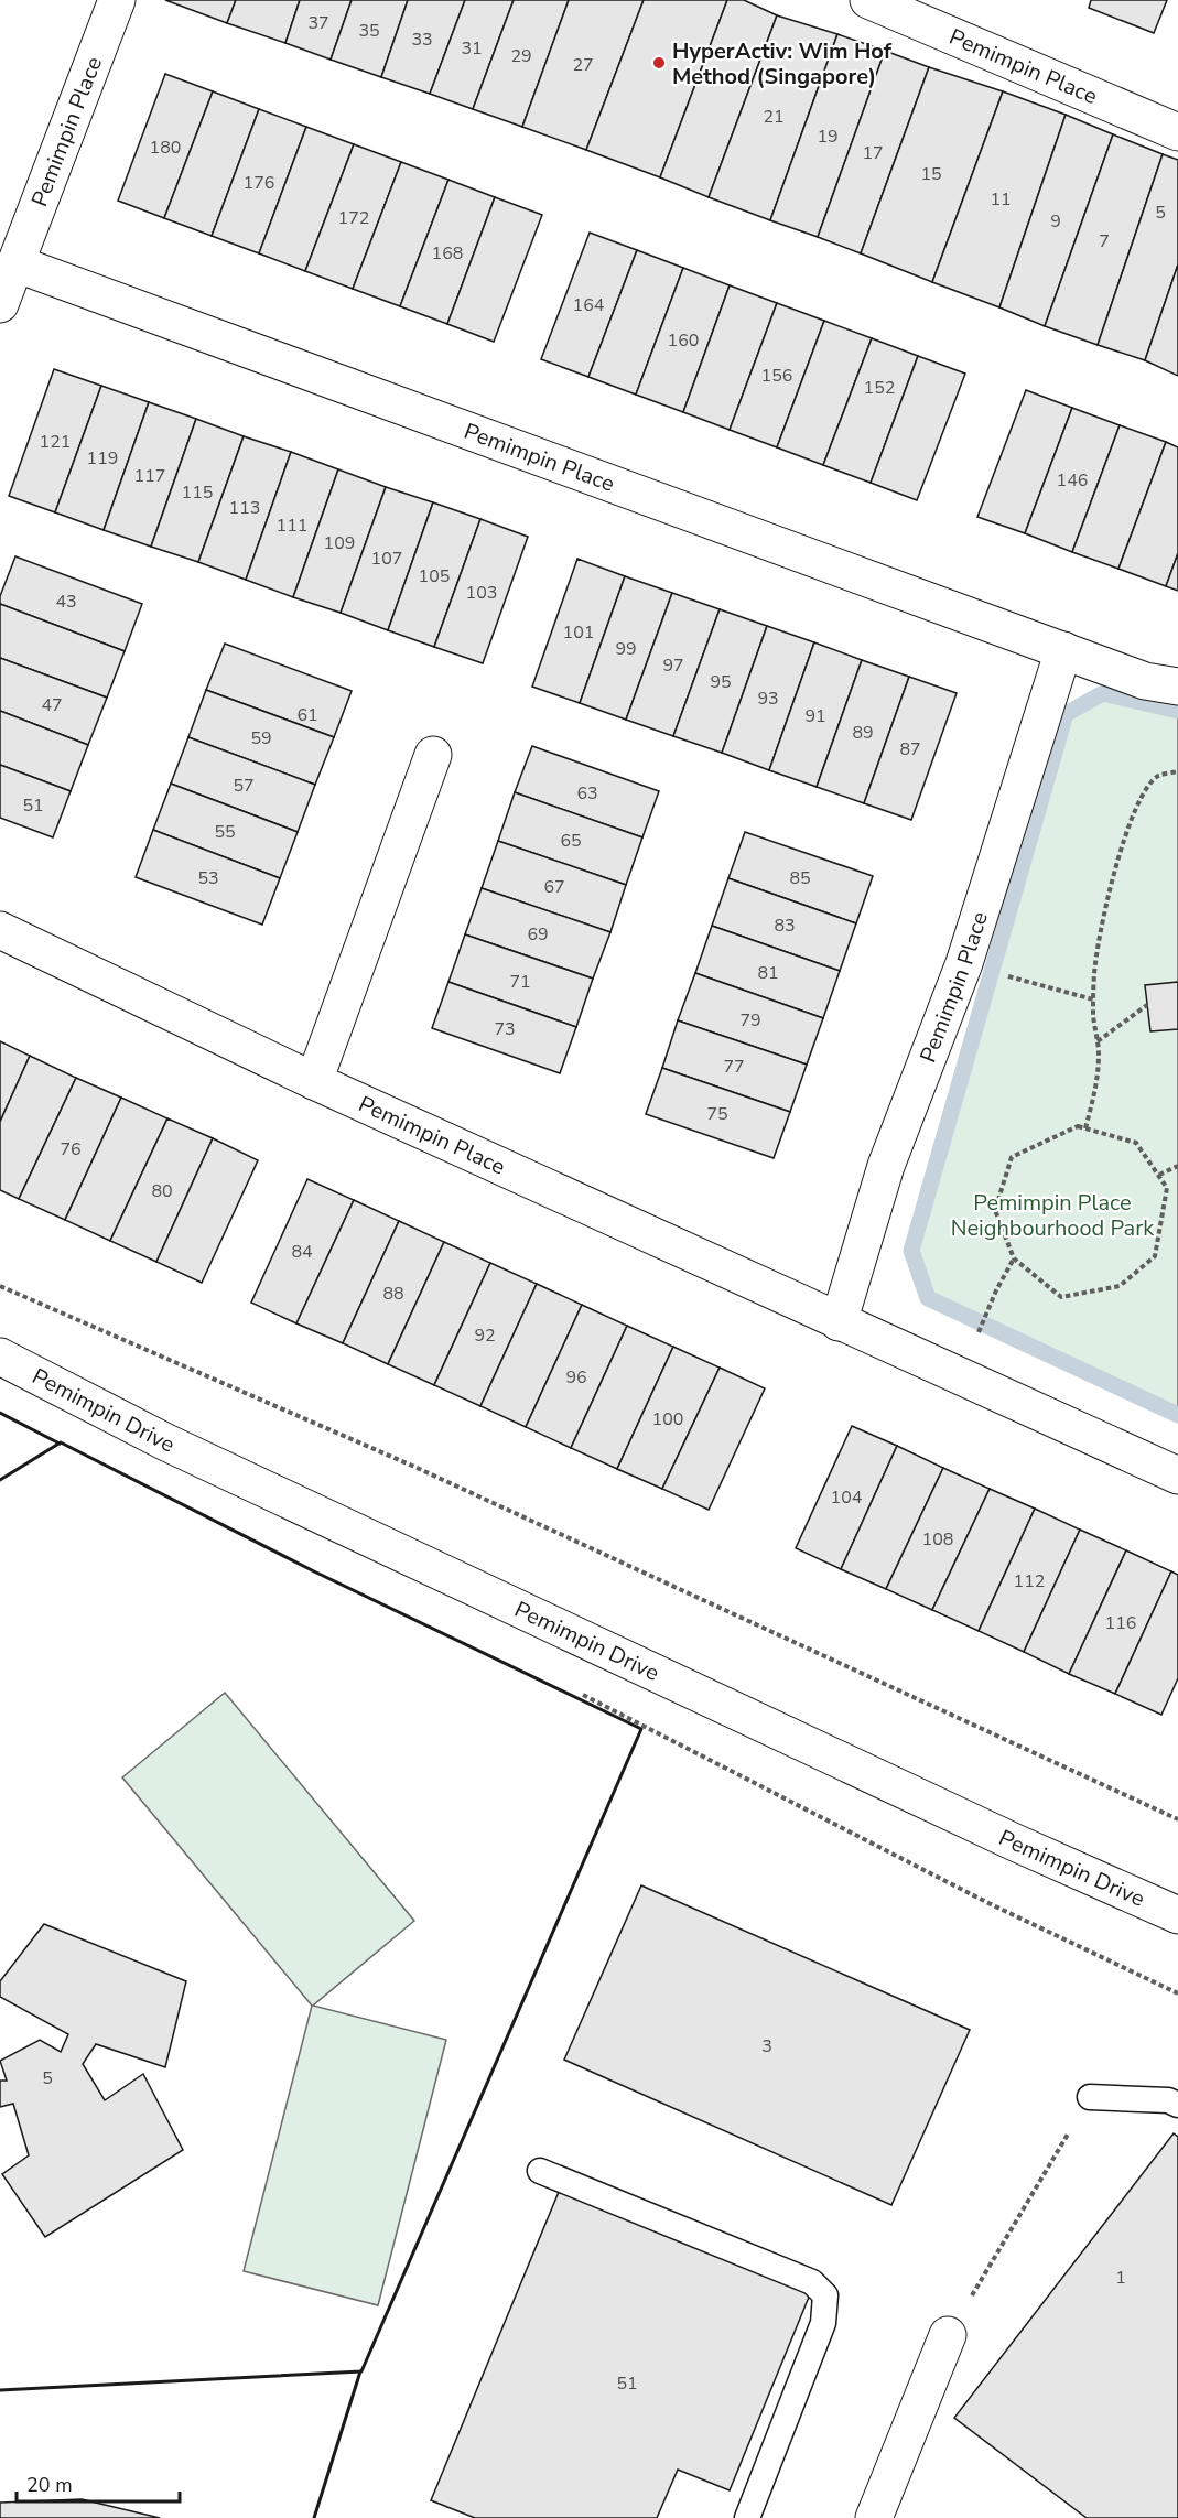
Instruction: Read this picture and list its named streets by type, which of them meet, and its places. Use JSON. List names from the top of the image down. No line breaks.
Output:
{"streets":{"street":["Pemimpin Place","Pemimpin Drive"]},"parks":["Pemimpin Place Neighbourhood Park"],"places":["HyperActiv: Wim Hof Method (Singapore)"],"house_numbers":["37","35","33","31","29","27","21","19","180","17","15","176","11","5","172","9","7","168","164","160","156","152","121","119","117","146","115","113","111","109","107","105","103","43","101","99","97","95","93","47","61","91","89","59","87","57","63","51","55","65","53","85","67","83","69","81","71","79","73","77","75","76","80","84","88","92","96","100","104","108","112","116","3","5","1","51"],"scale_bar":"20 m"}
